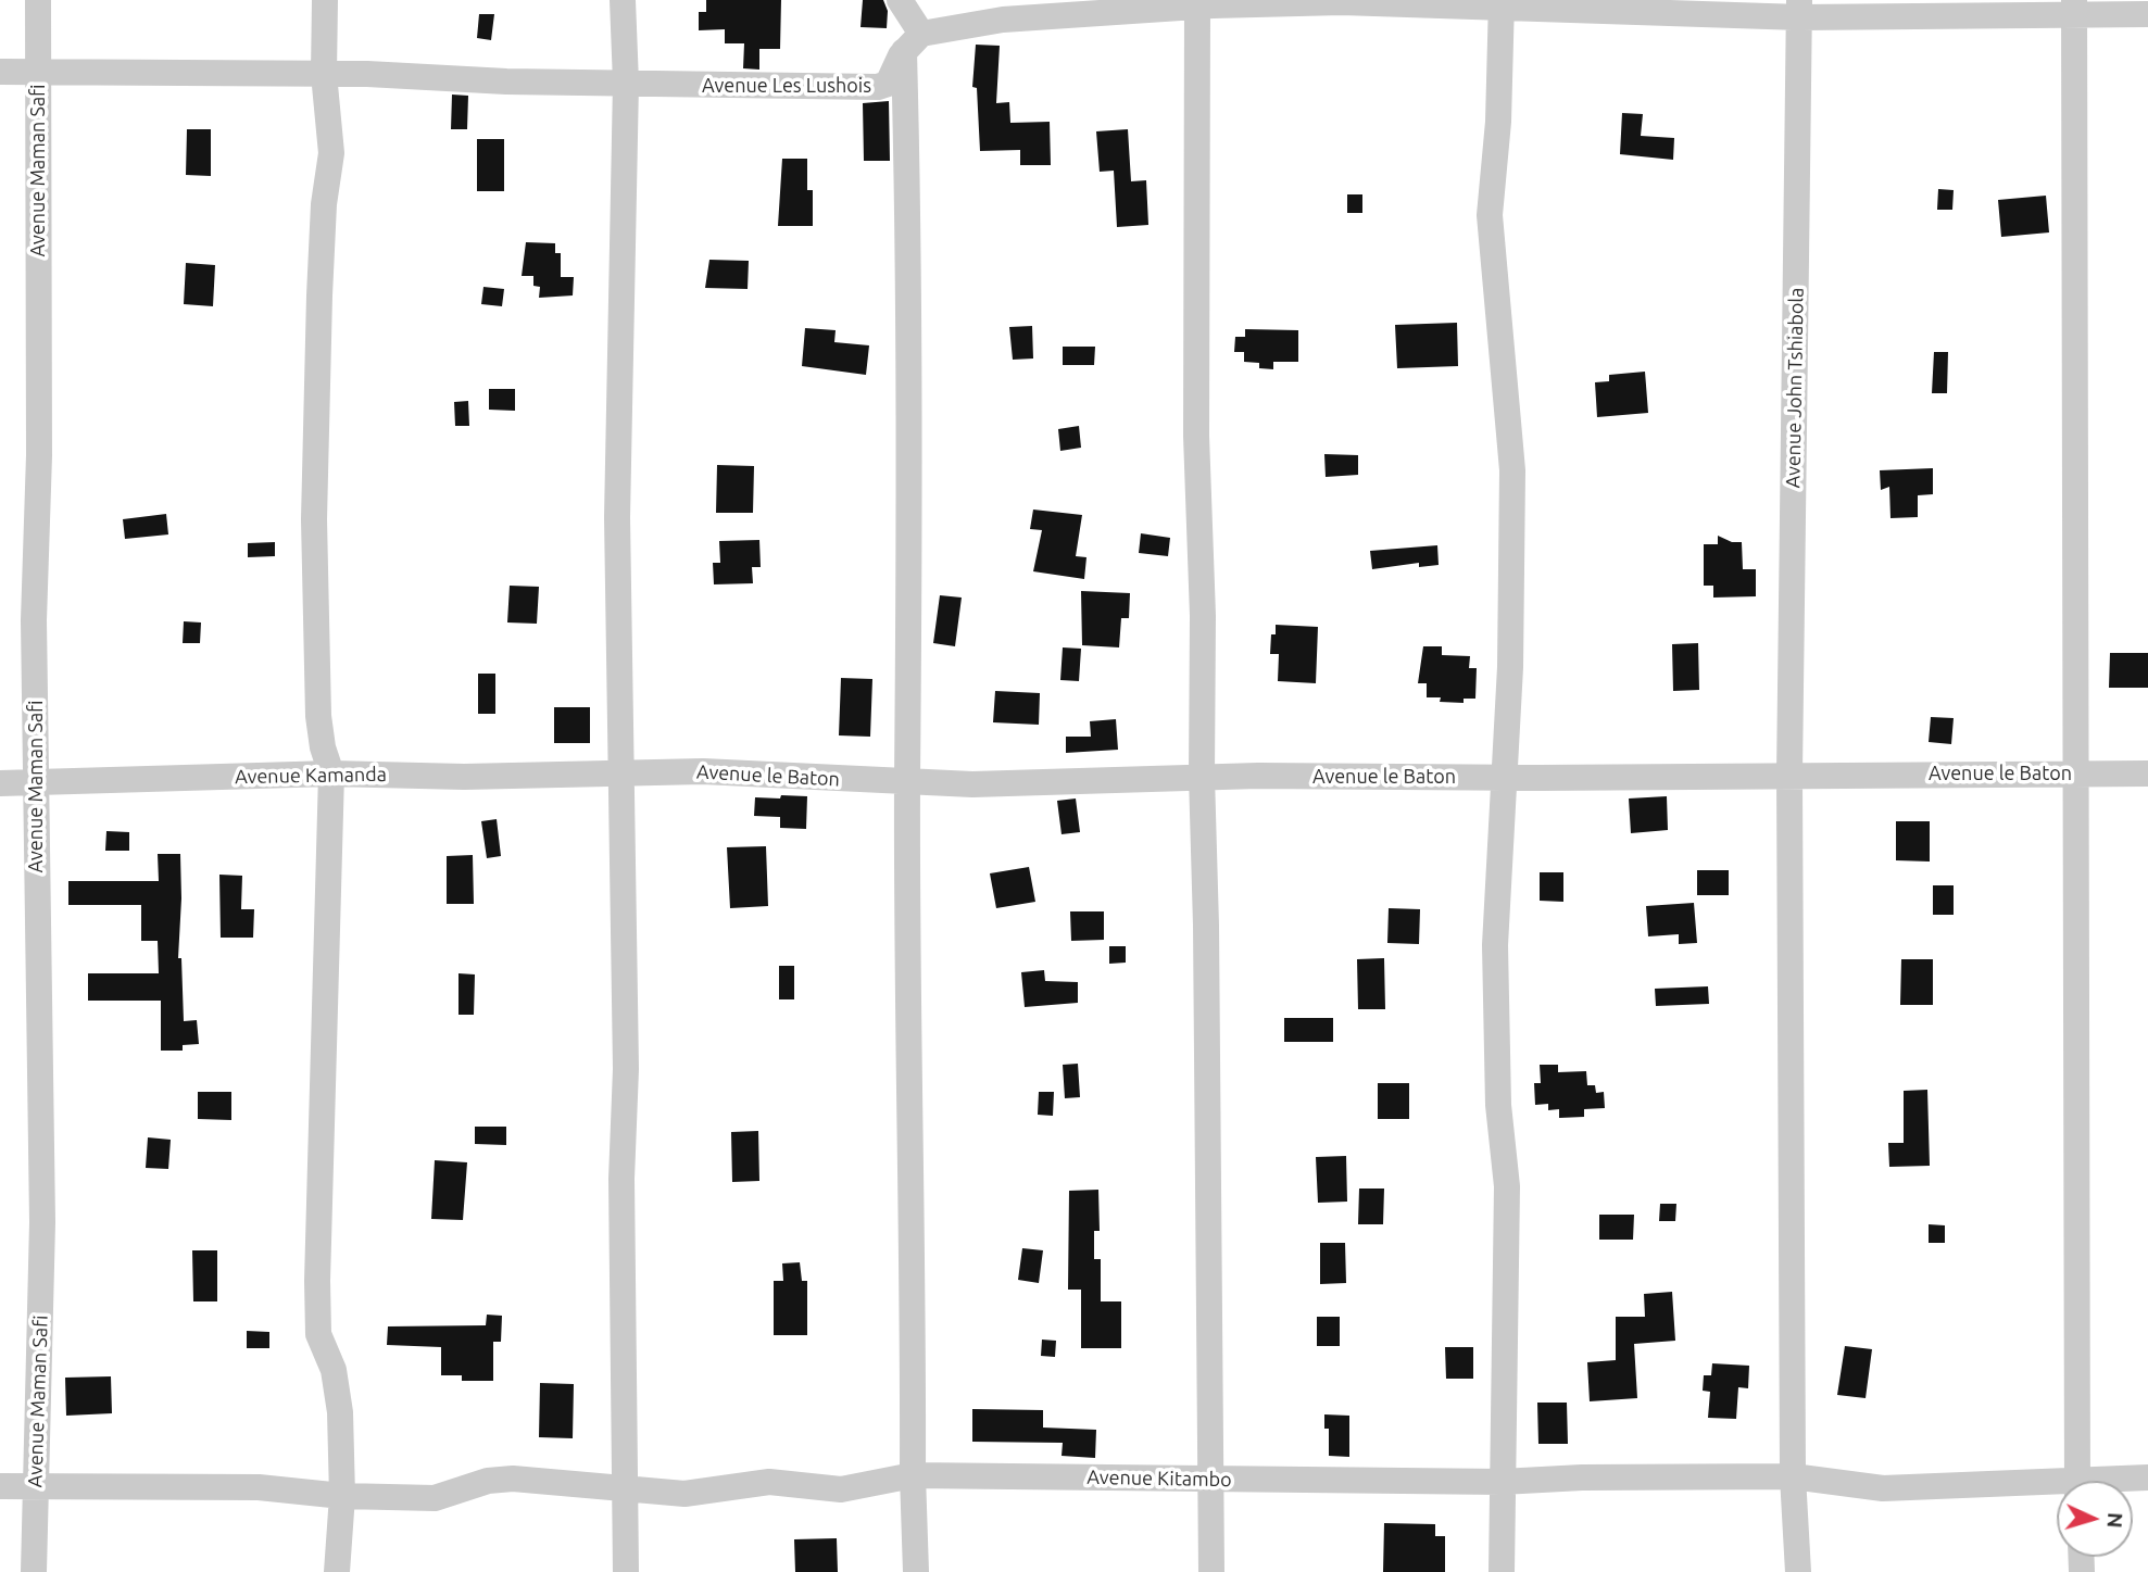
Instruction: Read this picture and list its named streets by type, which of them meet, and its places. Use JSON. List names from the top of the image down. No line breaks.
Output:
{"streets":{"street":["Avenue Les Lushois","Avenue Maman Safi","Avenue John Tshiabola","Avenue le Baton","Avenue Kamanda","Avenue Kitambo"]},"crossings":[["Avenue Les Lushois","Avenue Maman Safi"],["Avenue Maman Safi","Avenue Kamanda"],["Avenue Maman Safi","Avenue Kitambo"],["Avenue John Tshiabola","Avenue le Baton"],["Avenue John Tshiabola","Avenue Kitambo"],["Avenue le Baton","Avenue Kamanda"]],"north":"right"}
